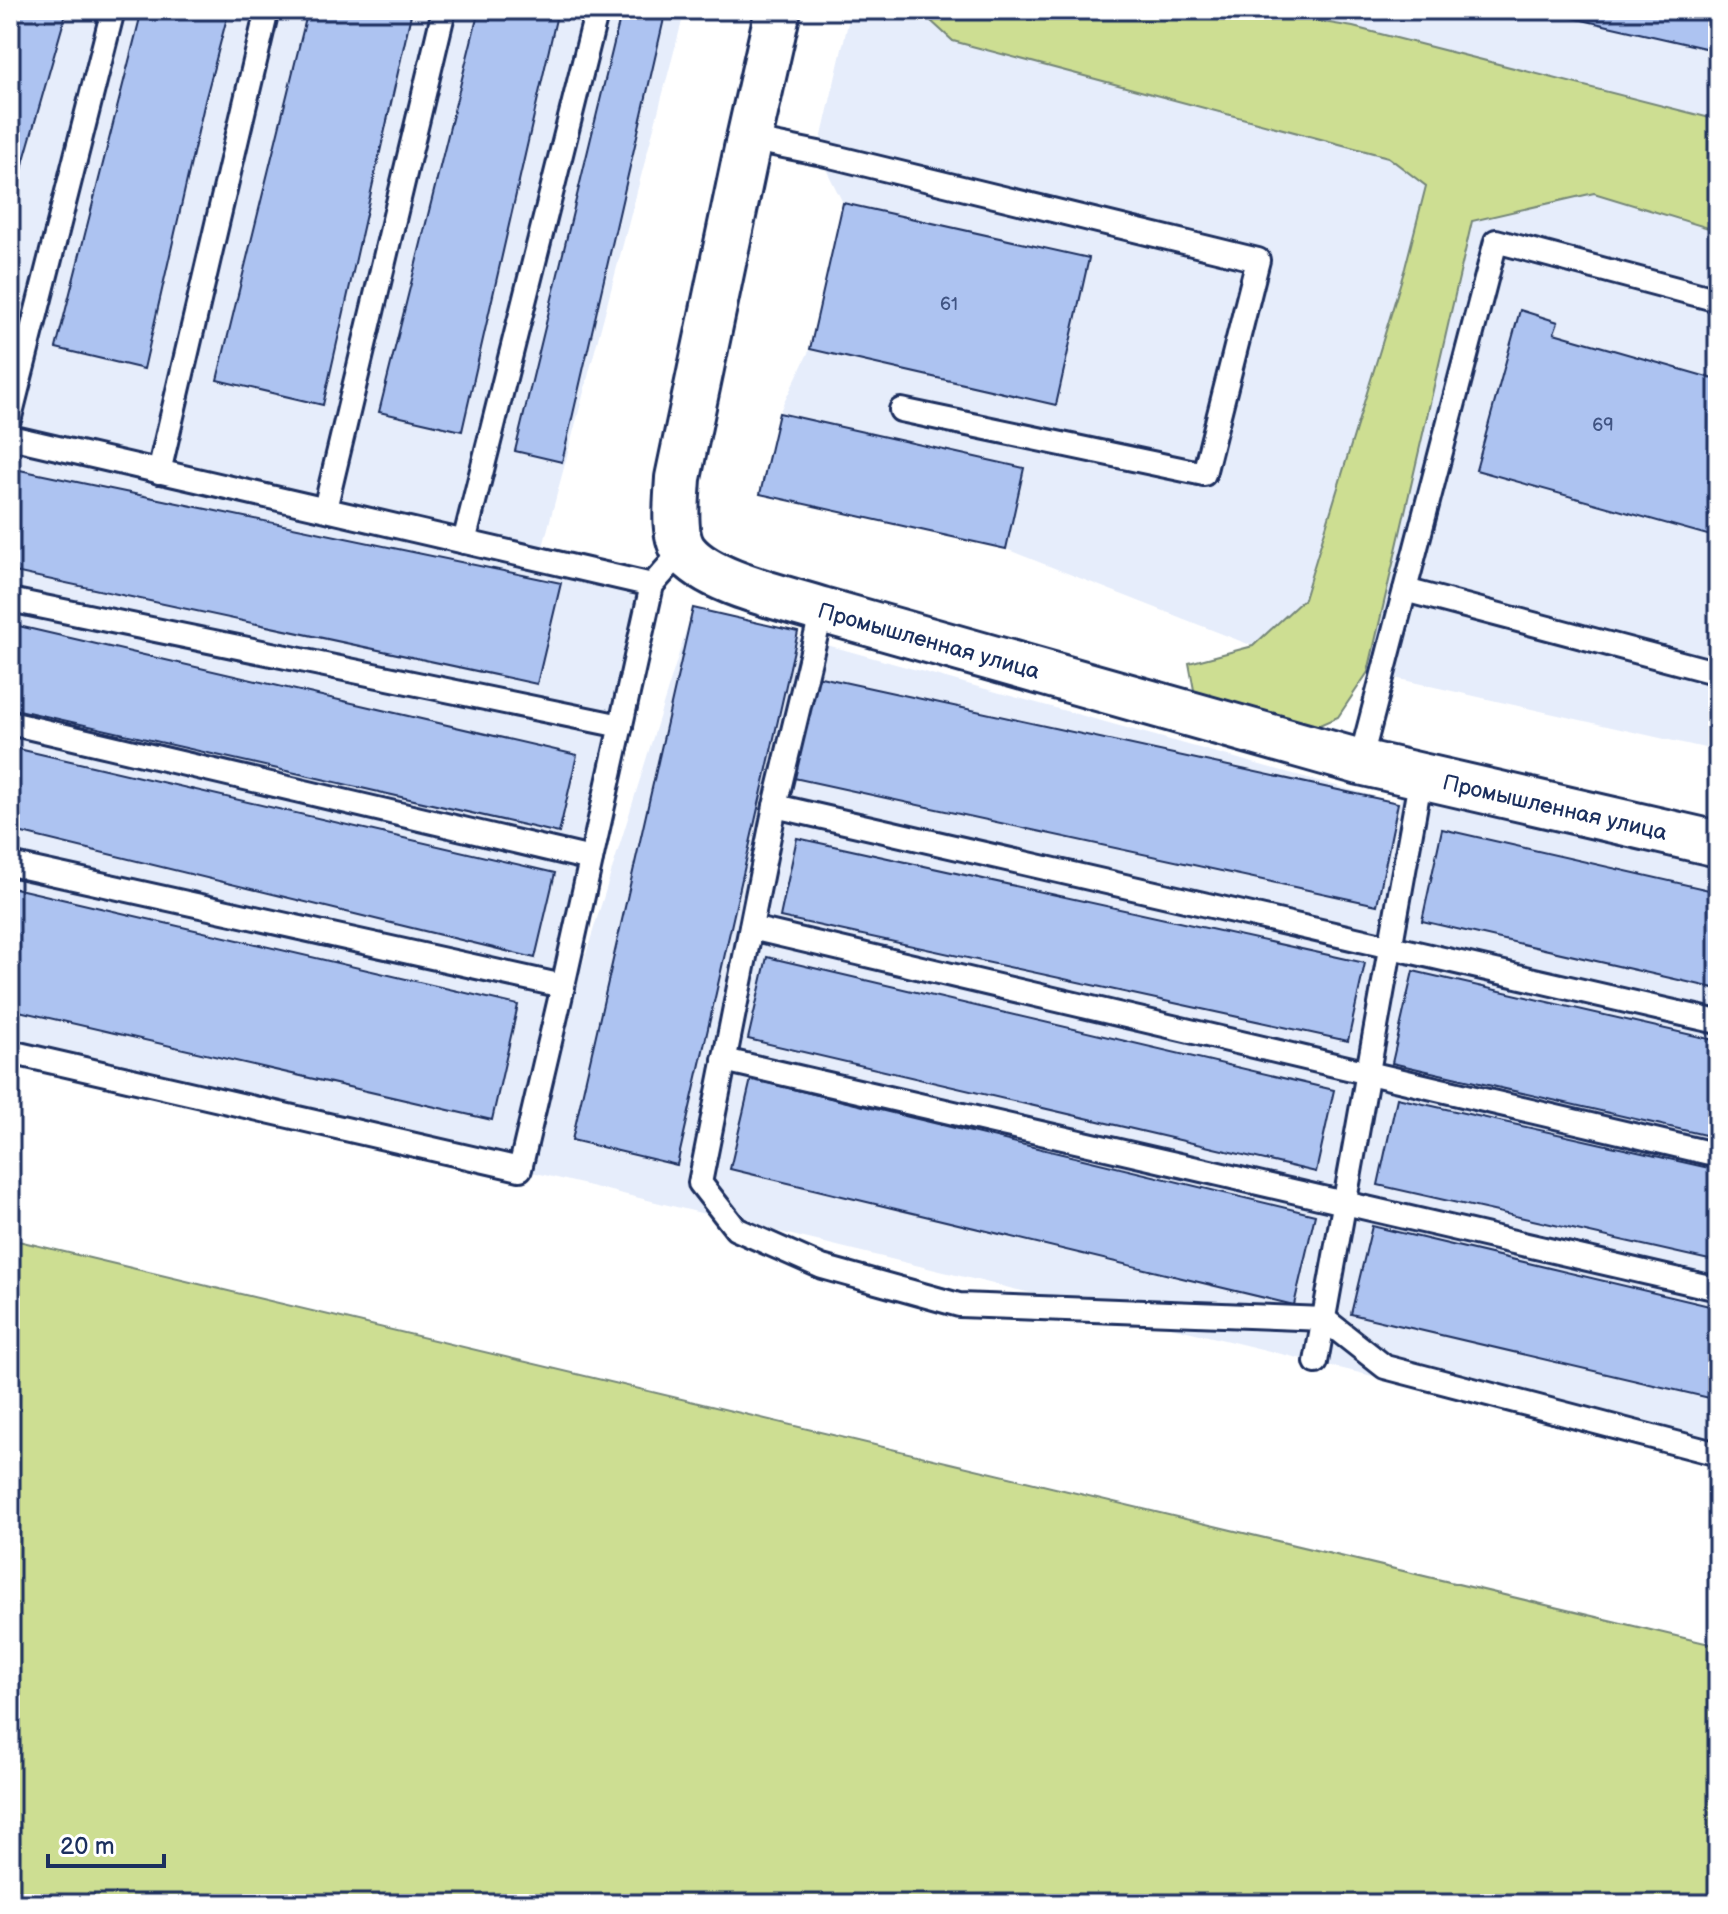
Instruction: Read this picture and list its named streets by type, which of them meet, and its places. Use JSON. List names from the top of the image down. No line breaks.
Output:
{"streets":{"street":["Промышленная улица"]},"house_numbers":["61","69"],"scale_bar":"20 m"}
